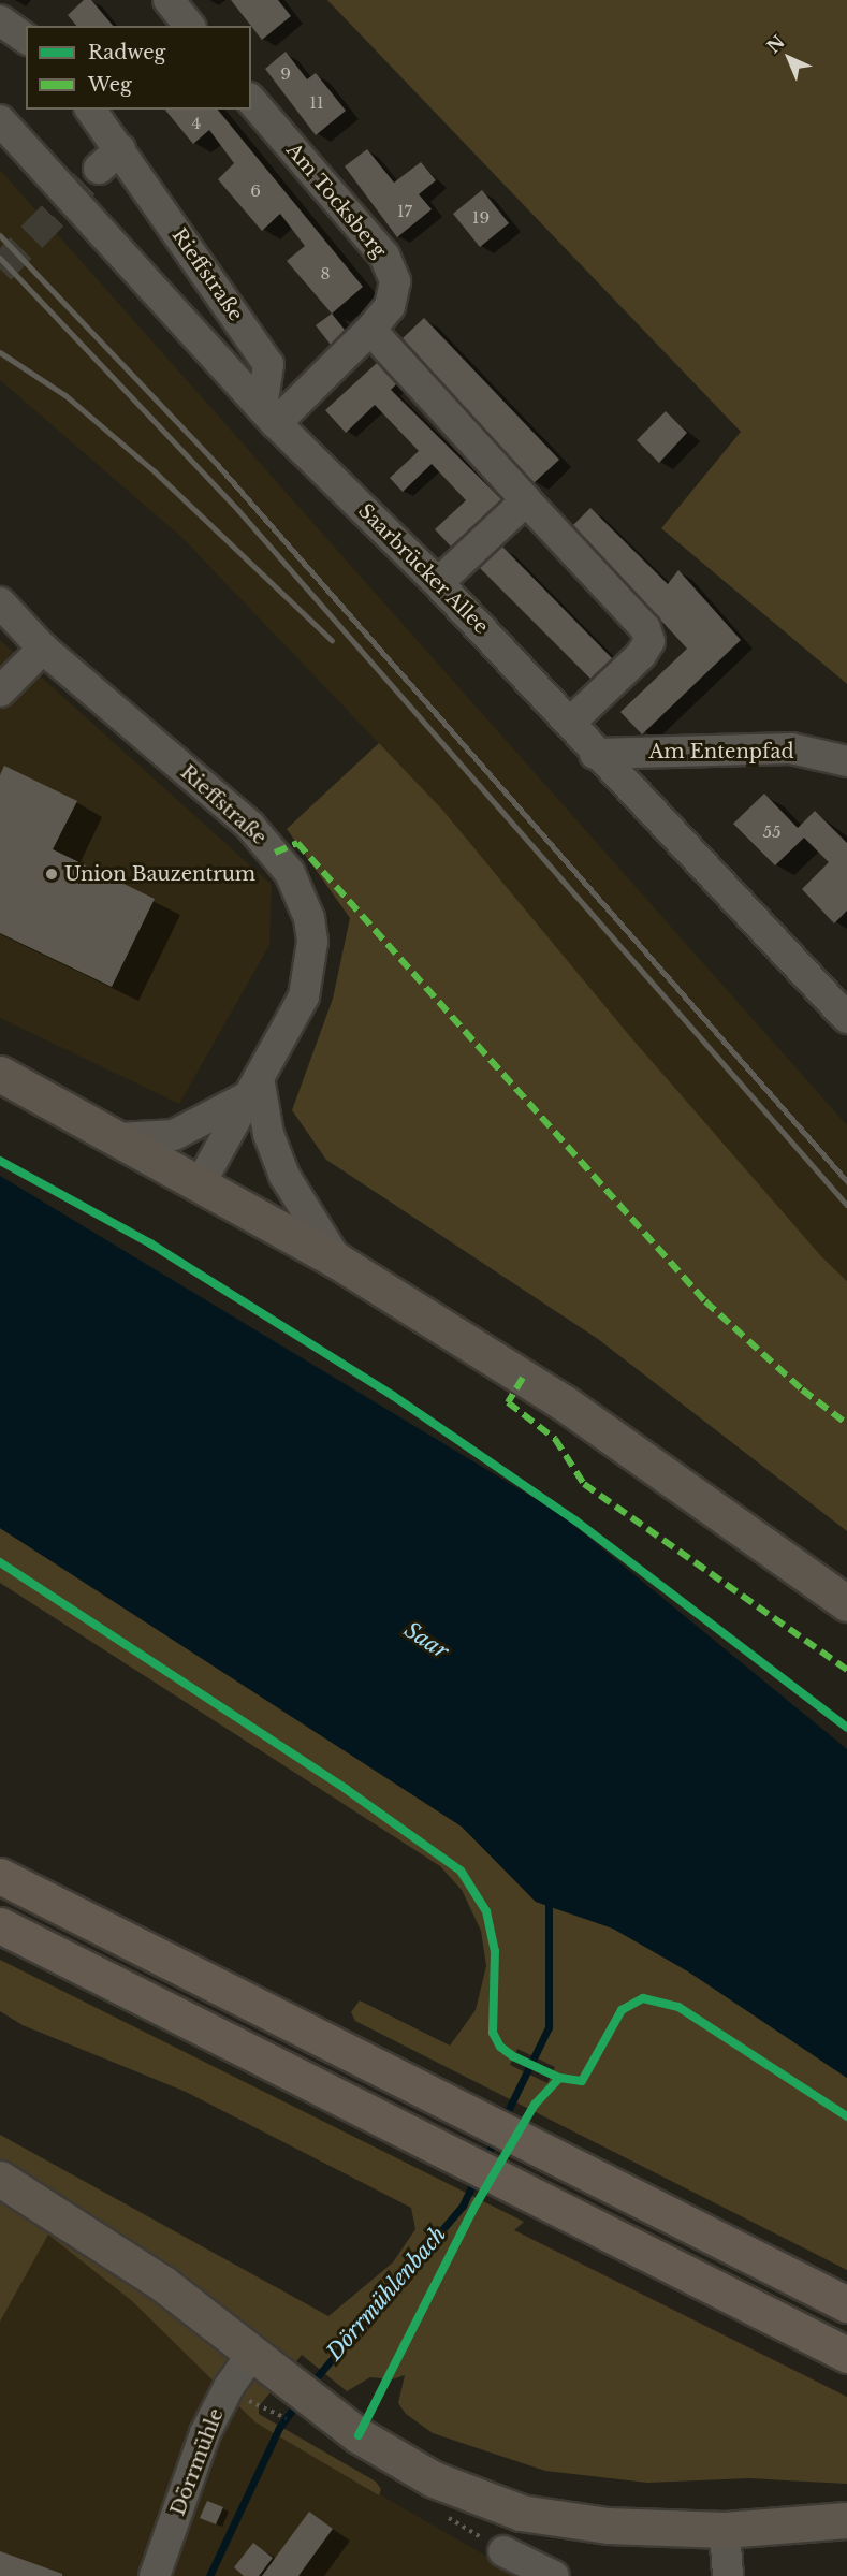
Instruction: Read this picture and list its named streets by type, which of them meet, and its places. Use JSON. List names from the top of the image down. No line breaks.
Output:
{"streets":{"street":["Am Tocksberg","Rieffstraße","Saarbrücker Allee","Am Entenpfad","Dörrmühle"]},"crossings":[["Am Tocksberg","Rieffstraße"],["Am Tocksberg","Saarbrücker Allee"],["Rieffstraße","Saarbrücker Allee"],["Saarbrücker Allee","Am Entenpfad"]],"water":["Saar","Dörrmühlenbach"],"places":["Union Bauzentrum"],"house_numbers":["9","11","4","6","17","19","8","55"],"legend":["Radweg","Weg"],"north":"top left"}
